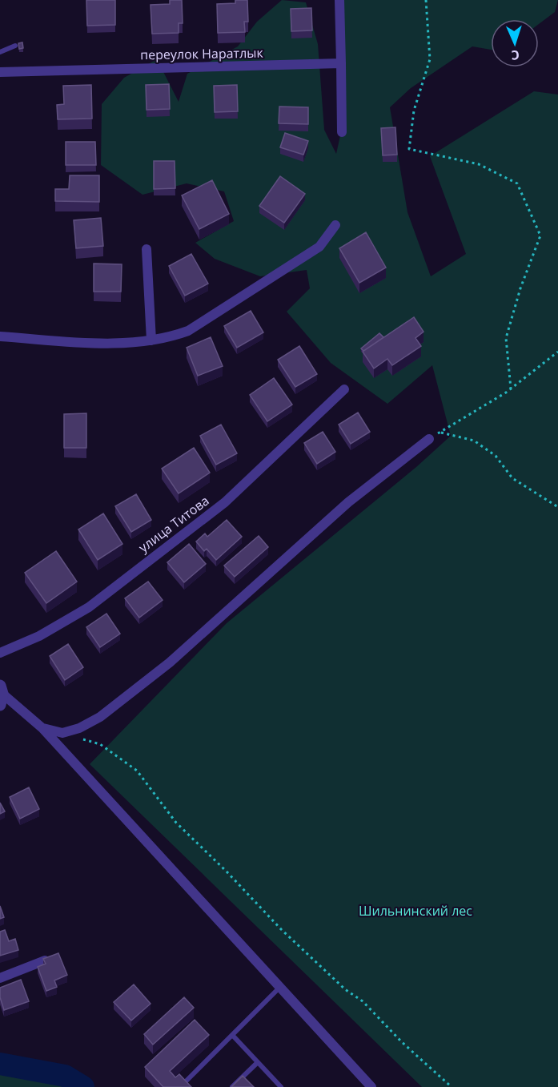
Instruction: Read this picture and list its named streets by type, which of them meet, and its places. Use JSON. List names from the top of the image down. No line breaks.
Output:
{"streets":{"street":["переулок Наратлык","улица Титова"]},"parks":["Шильнинский лес"],"north":"bottom"}
